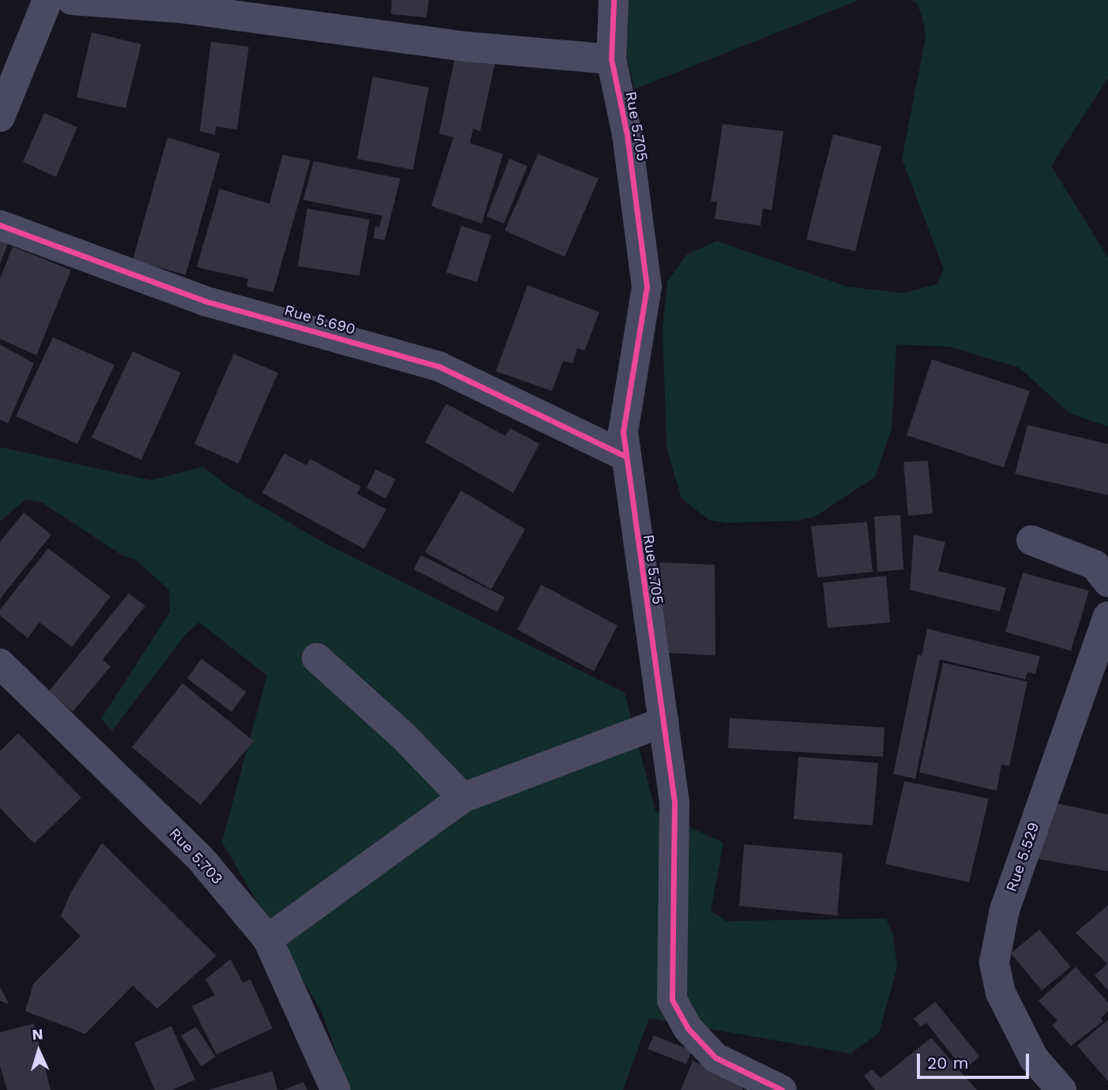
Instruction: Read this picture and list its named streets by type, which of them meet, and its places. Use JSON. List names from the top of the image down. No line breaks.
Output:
{"streets":{"street":["Rue 5.705","Rue 5.690","Rue 5.703","Rue 5.529"]},"crossings":[["Rue 5.705","Rue 5.690"]],"scale_bar":"20 m","north":"top"}
